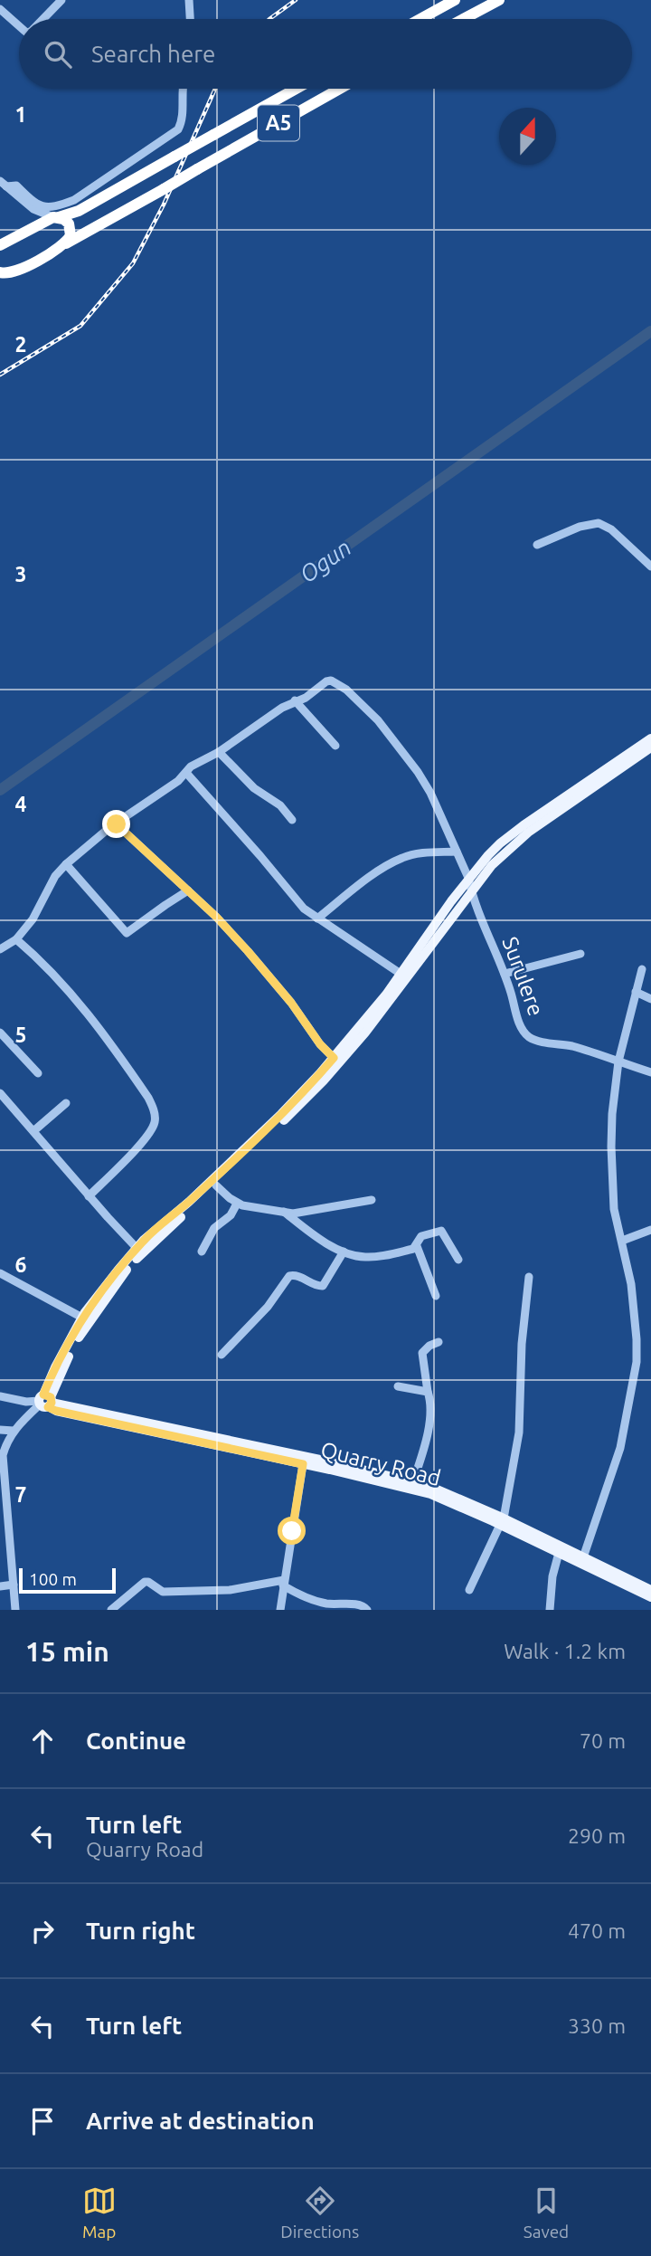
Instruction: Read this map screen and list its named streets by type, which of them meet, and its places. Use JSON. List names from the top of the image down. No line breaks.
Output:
{"streets":{"highway":["A5"],"main road":["Quarry Road"],"street":["Surulere"]},"water":["Ogun"],"scale_bar":"100 m","north":"top","page":{"search":"Search here","scale":"100 m","heading":["15 min","Walk · 1.2 km"],"list":[["Continue","70 m"],["Turn left","Quarry Road","290 m"],["Turn right","470 m"],["Turn left","330 m"],"Arrive at destination"],"nav":["Map","Directions","Saved"]},"grid":{"rows":["1","2","3","4","5","6","7"]}}
